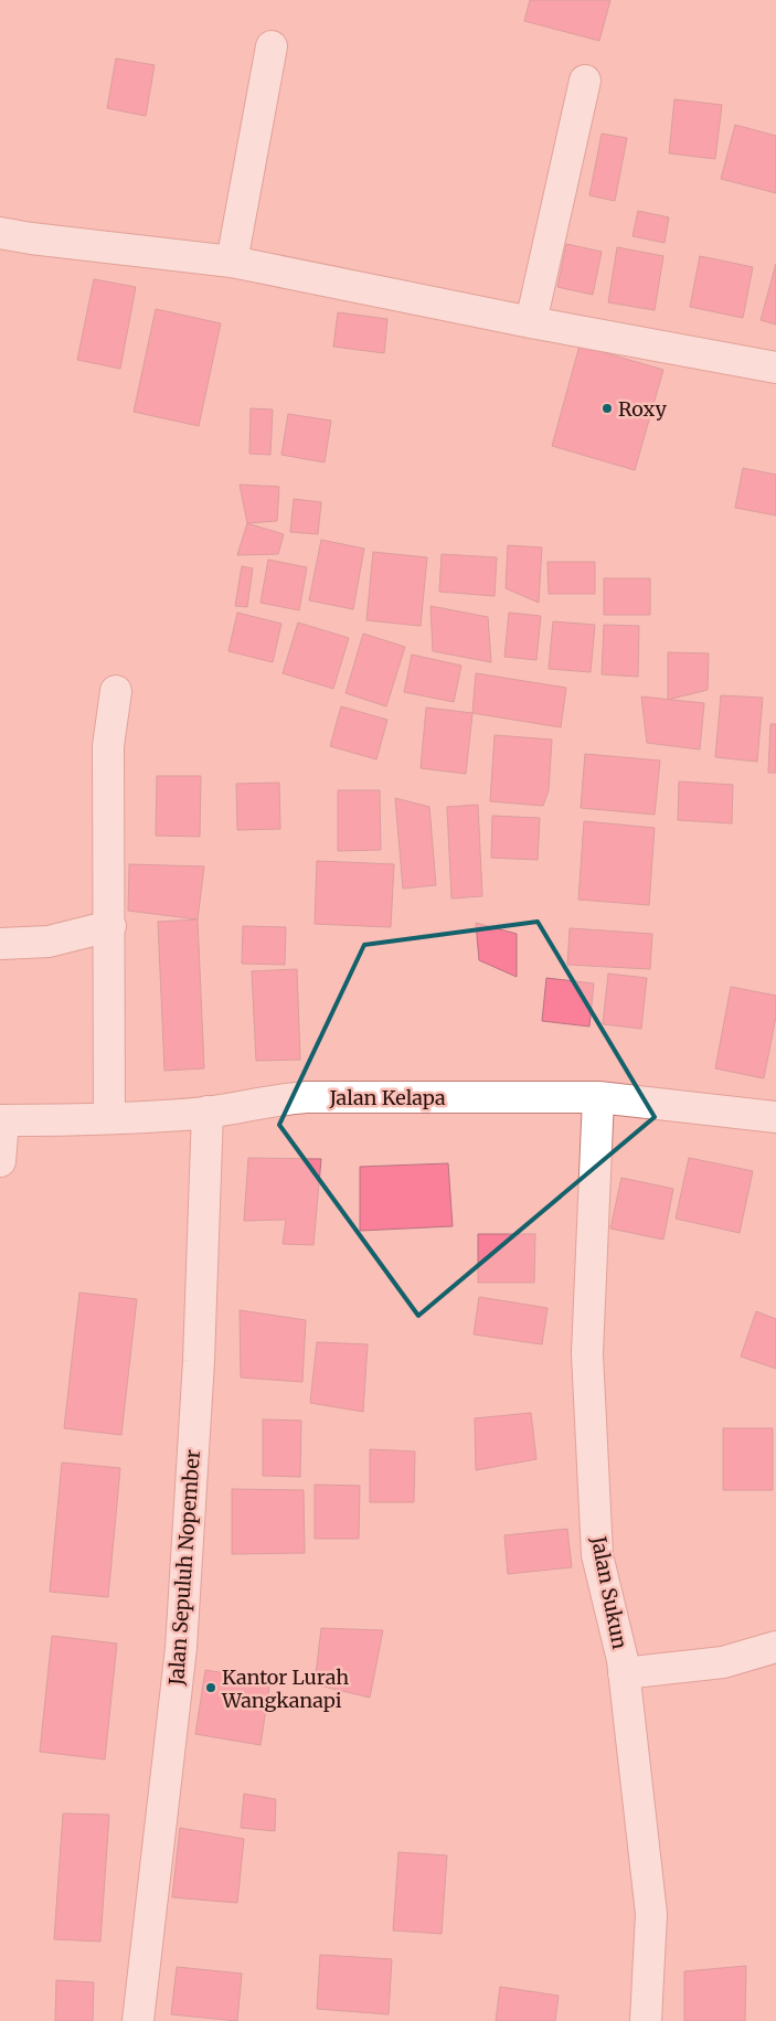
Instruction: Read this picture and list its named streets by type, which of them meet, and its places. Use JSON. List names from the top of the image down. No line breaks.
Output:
{"streets":{"street":["Jalan Kelapa","Jalan Sepuluh Nopember","Jalan Sukun"]},"crossings":[["Jalan Kelapa","Jalan Sepuluh Nopember"],["Jalan Kelapa","Jalan Sukun"]],"places":["Roxy","Kantor Lurah Wangkanapi"]}
